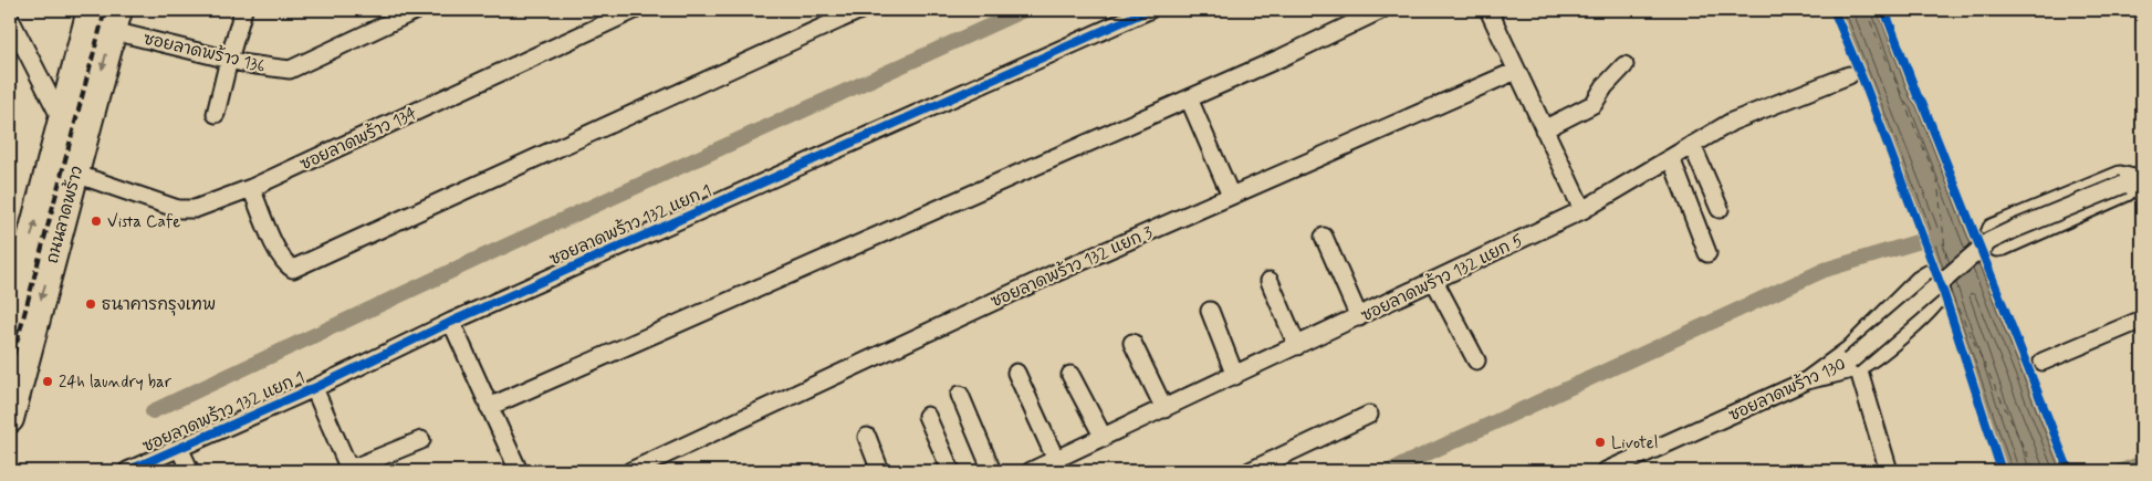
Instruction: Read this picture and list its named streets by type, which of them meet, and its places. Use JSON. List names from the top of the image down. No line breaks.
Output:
{"streets":{"main road":["ถนนลาดพร้าว"],"street":["ซอยลาดพร้าว 136","ซอยลาดพร้าว 134","ซอยลาดพร้าว 132 แยก 1","ซอยลาดพร้าว 132 แยก 3","ซอยลาดพร้าว 132 แยก 5","ซอยลาดพร้าว 130"]},"crossings":[["ซอยลาดพร้าว 136","ถนนลาดพร้าว"],["ซอยลาดพร้าว 134","ถนนลาดพร้าว"]],"places":["Vista Cafe","ธนาคารกรุงเทพ","24h laundry bar","Livotel"]}
